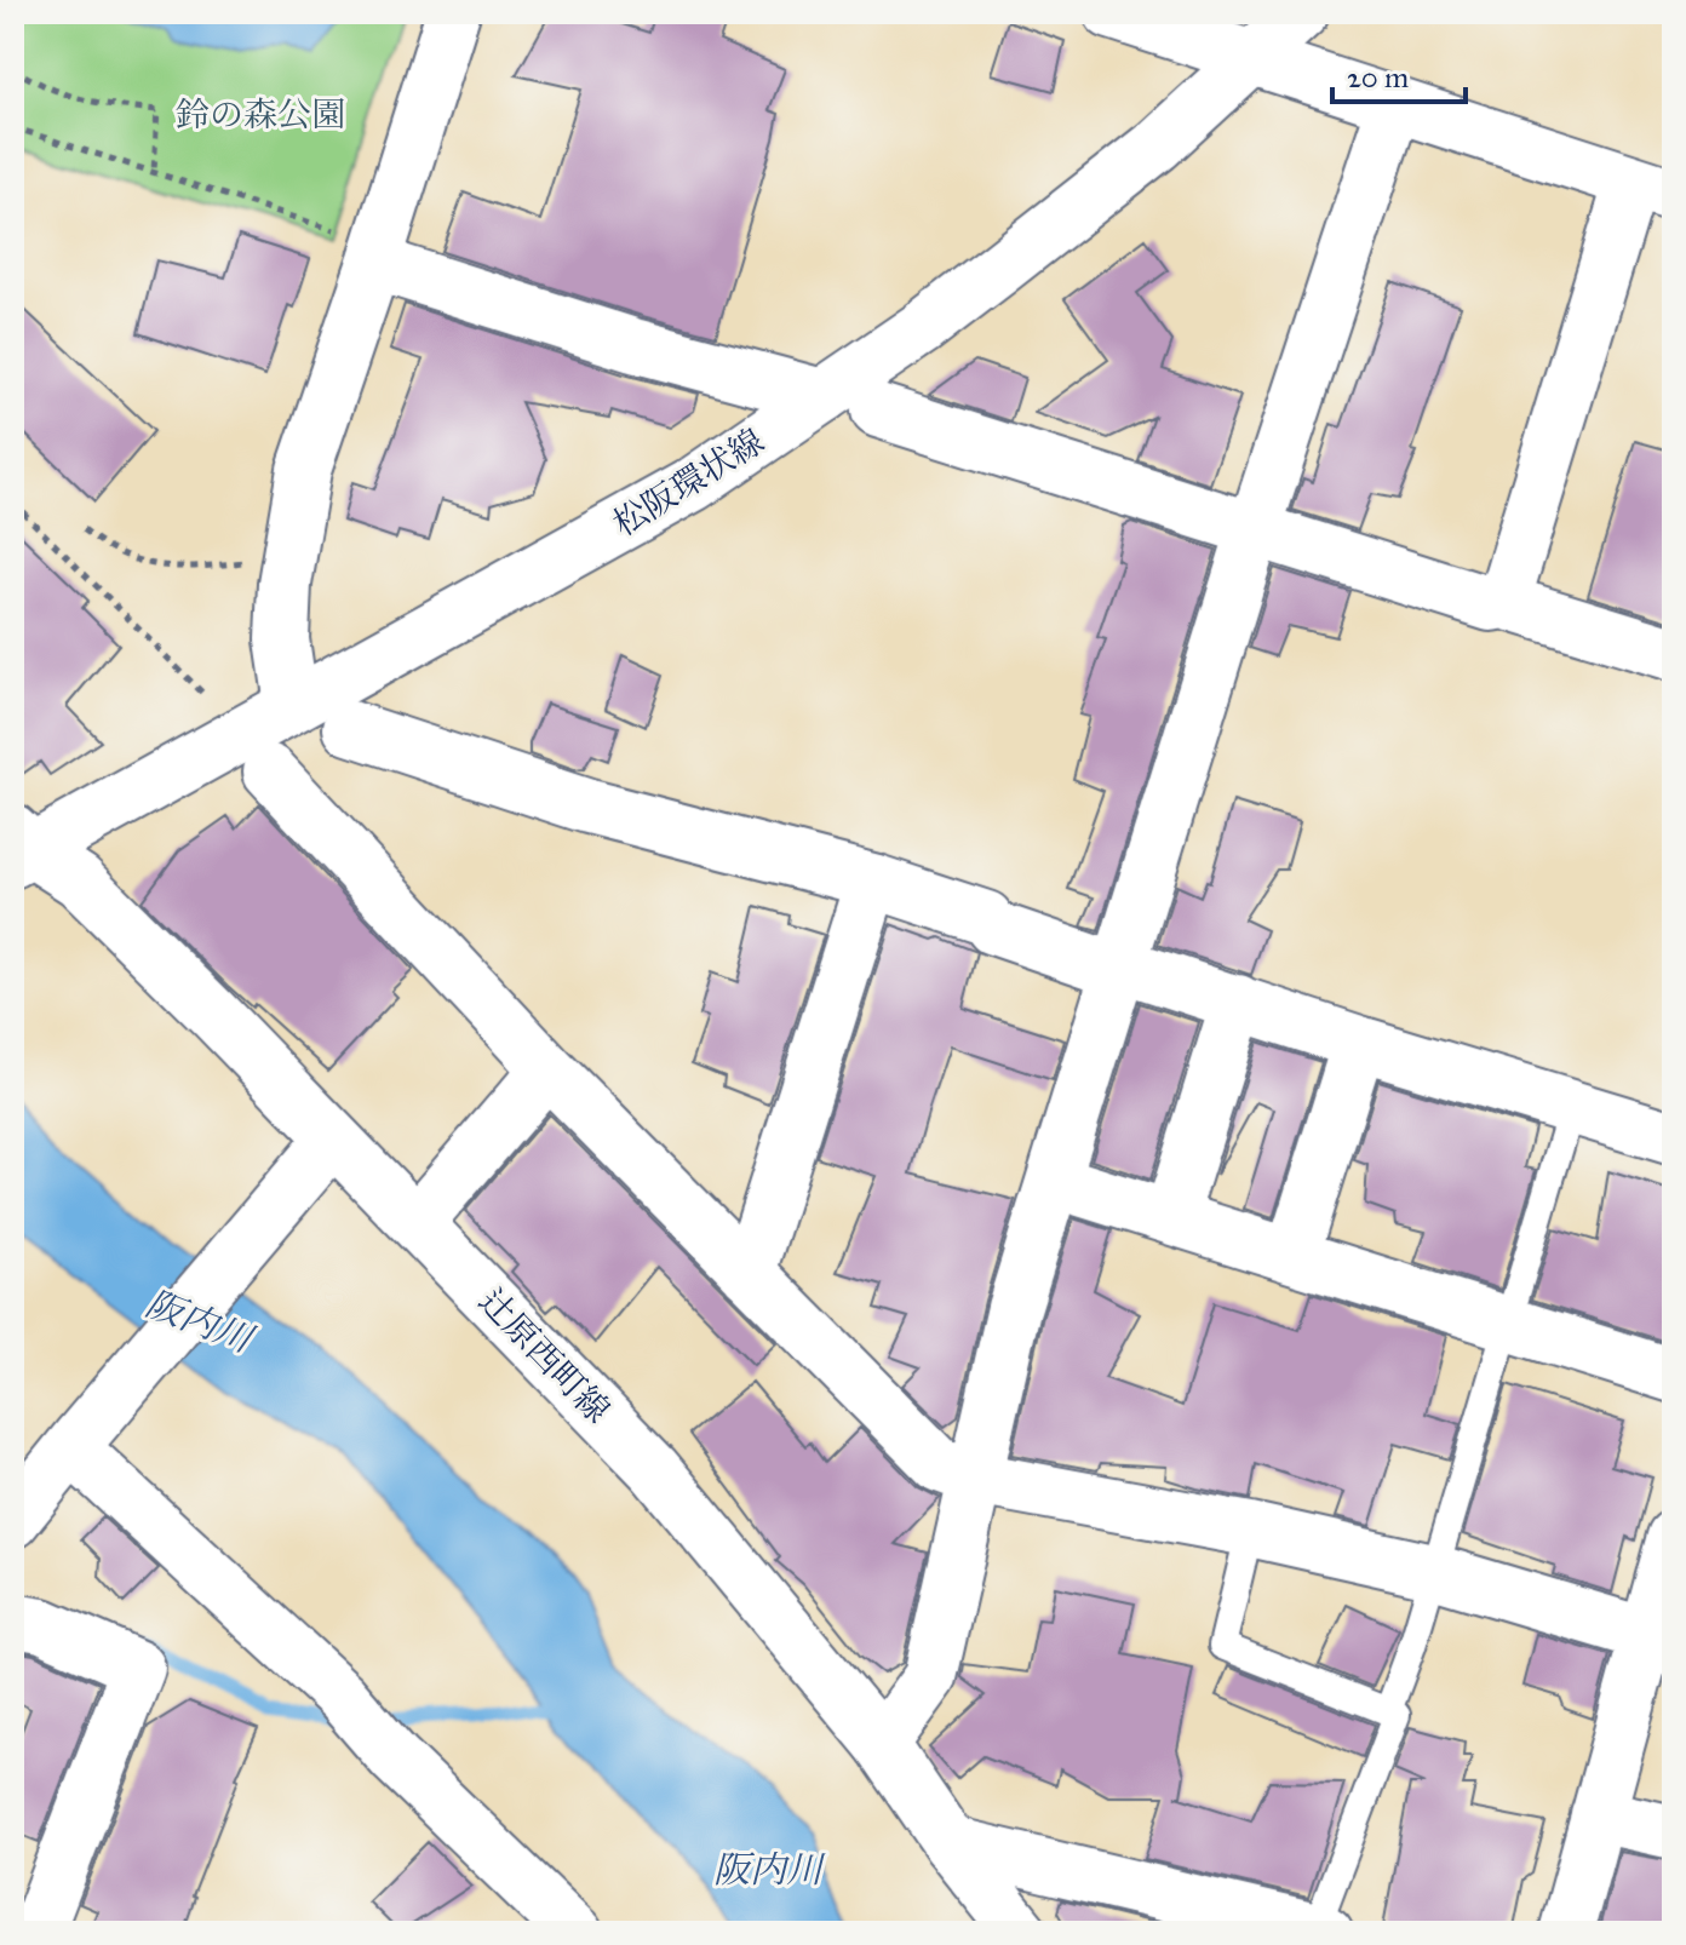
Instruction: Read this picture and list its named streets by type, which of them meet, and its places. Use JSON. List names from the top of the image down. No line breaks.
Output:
{"streets":{"street":["松阪環状線","辻原西町線"]},"crossings":[["松阪環状線","辻原西町線"]],"water":["阪内川"],"parks":["鈴の森公園"],"scale_bar":"20 m"}
